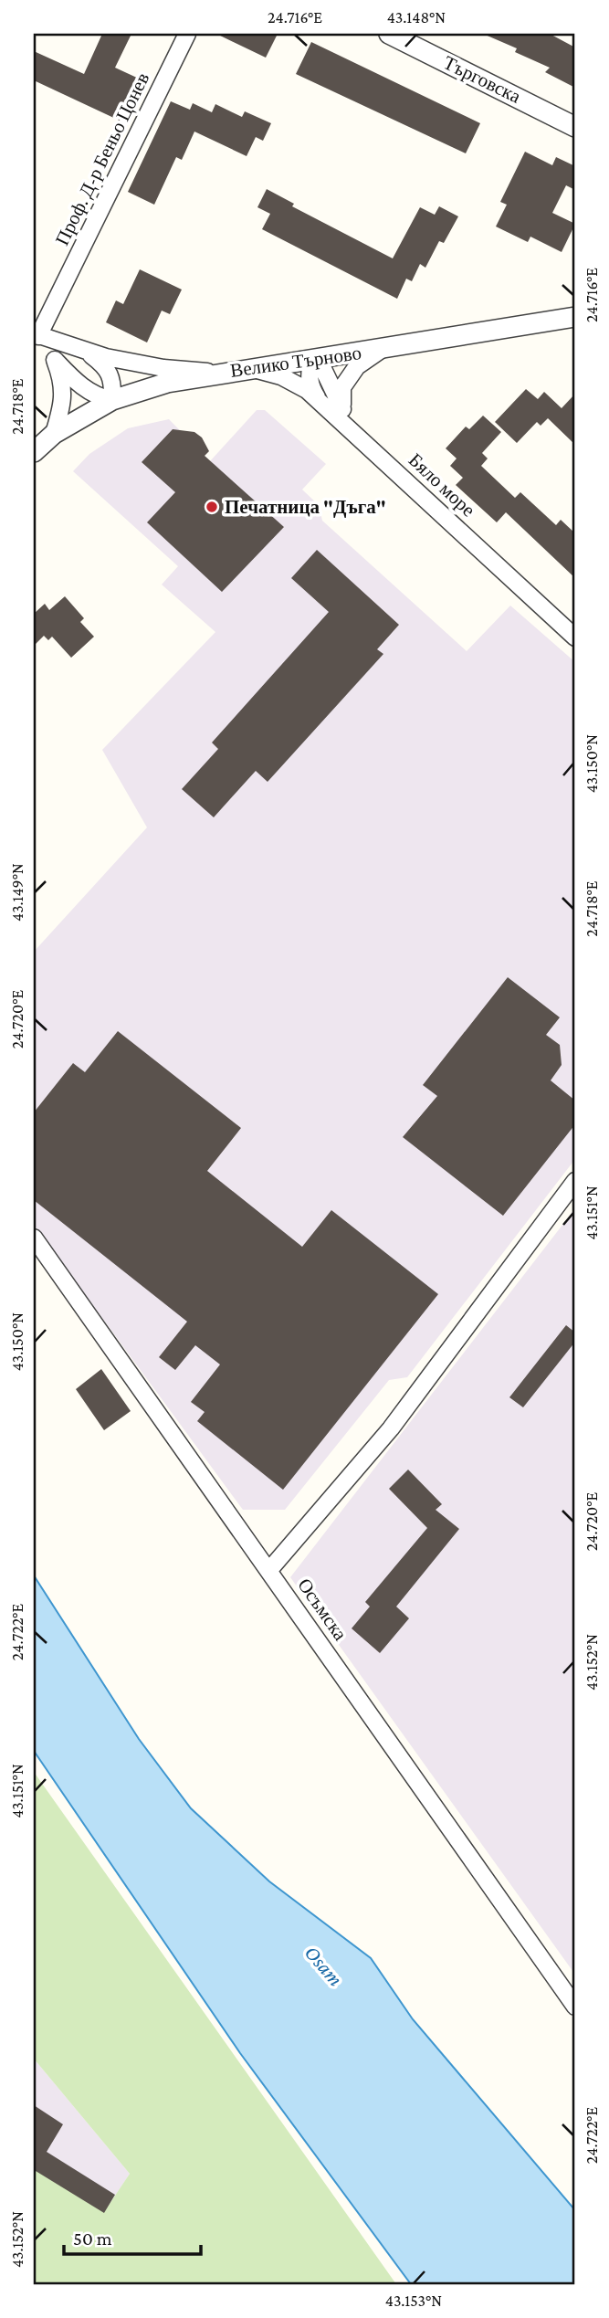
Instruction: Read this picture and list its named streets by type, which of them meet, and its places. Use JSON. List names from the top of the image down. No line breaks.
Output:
{"streets":{"street":["Търговска","Проф. Д-р Беньо Цонев","Велико Търново","Бяло море","Осъмска"]},"crossings":[["Велико Търново","Бяло море"]],"water":["Osam"],"places":["Печатница \"Дъга\""],"scale_bar":"50 m","coordinates":["24.716°E","43.148°N","24.718°E","43.150°N","43.149°N","24.720°E","43.151°N","24.722°E","43.152°N","43.153°N"]}
